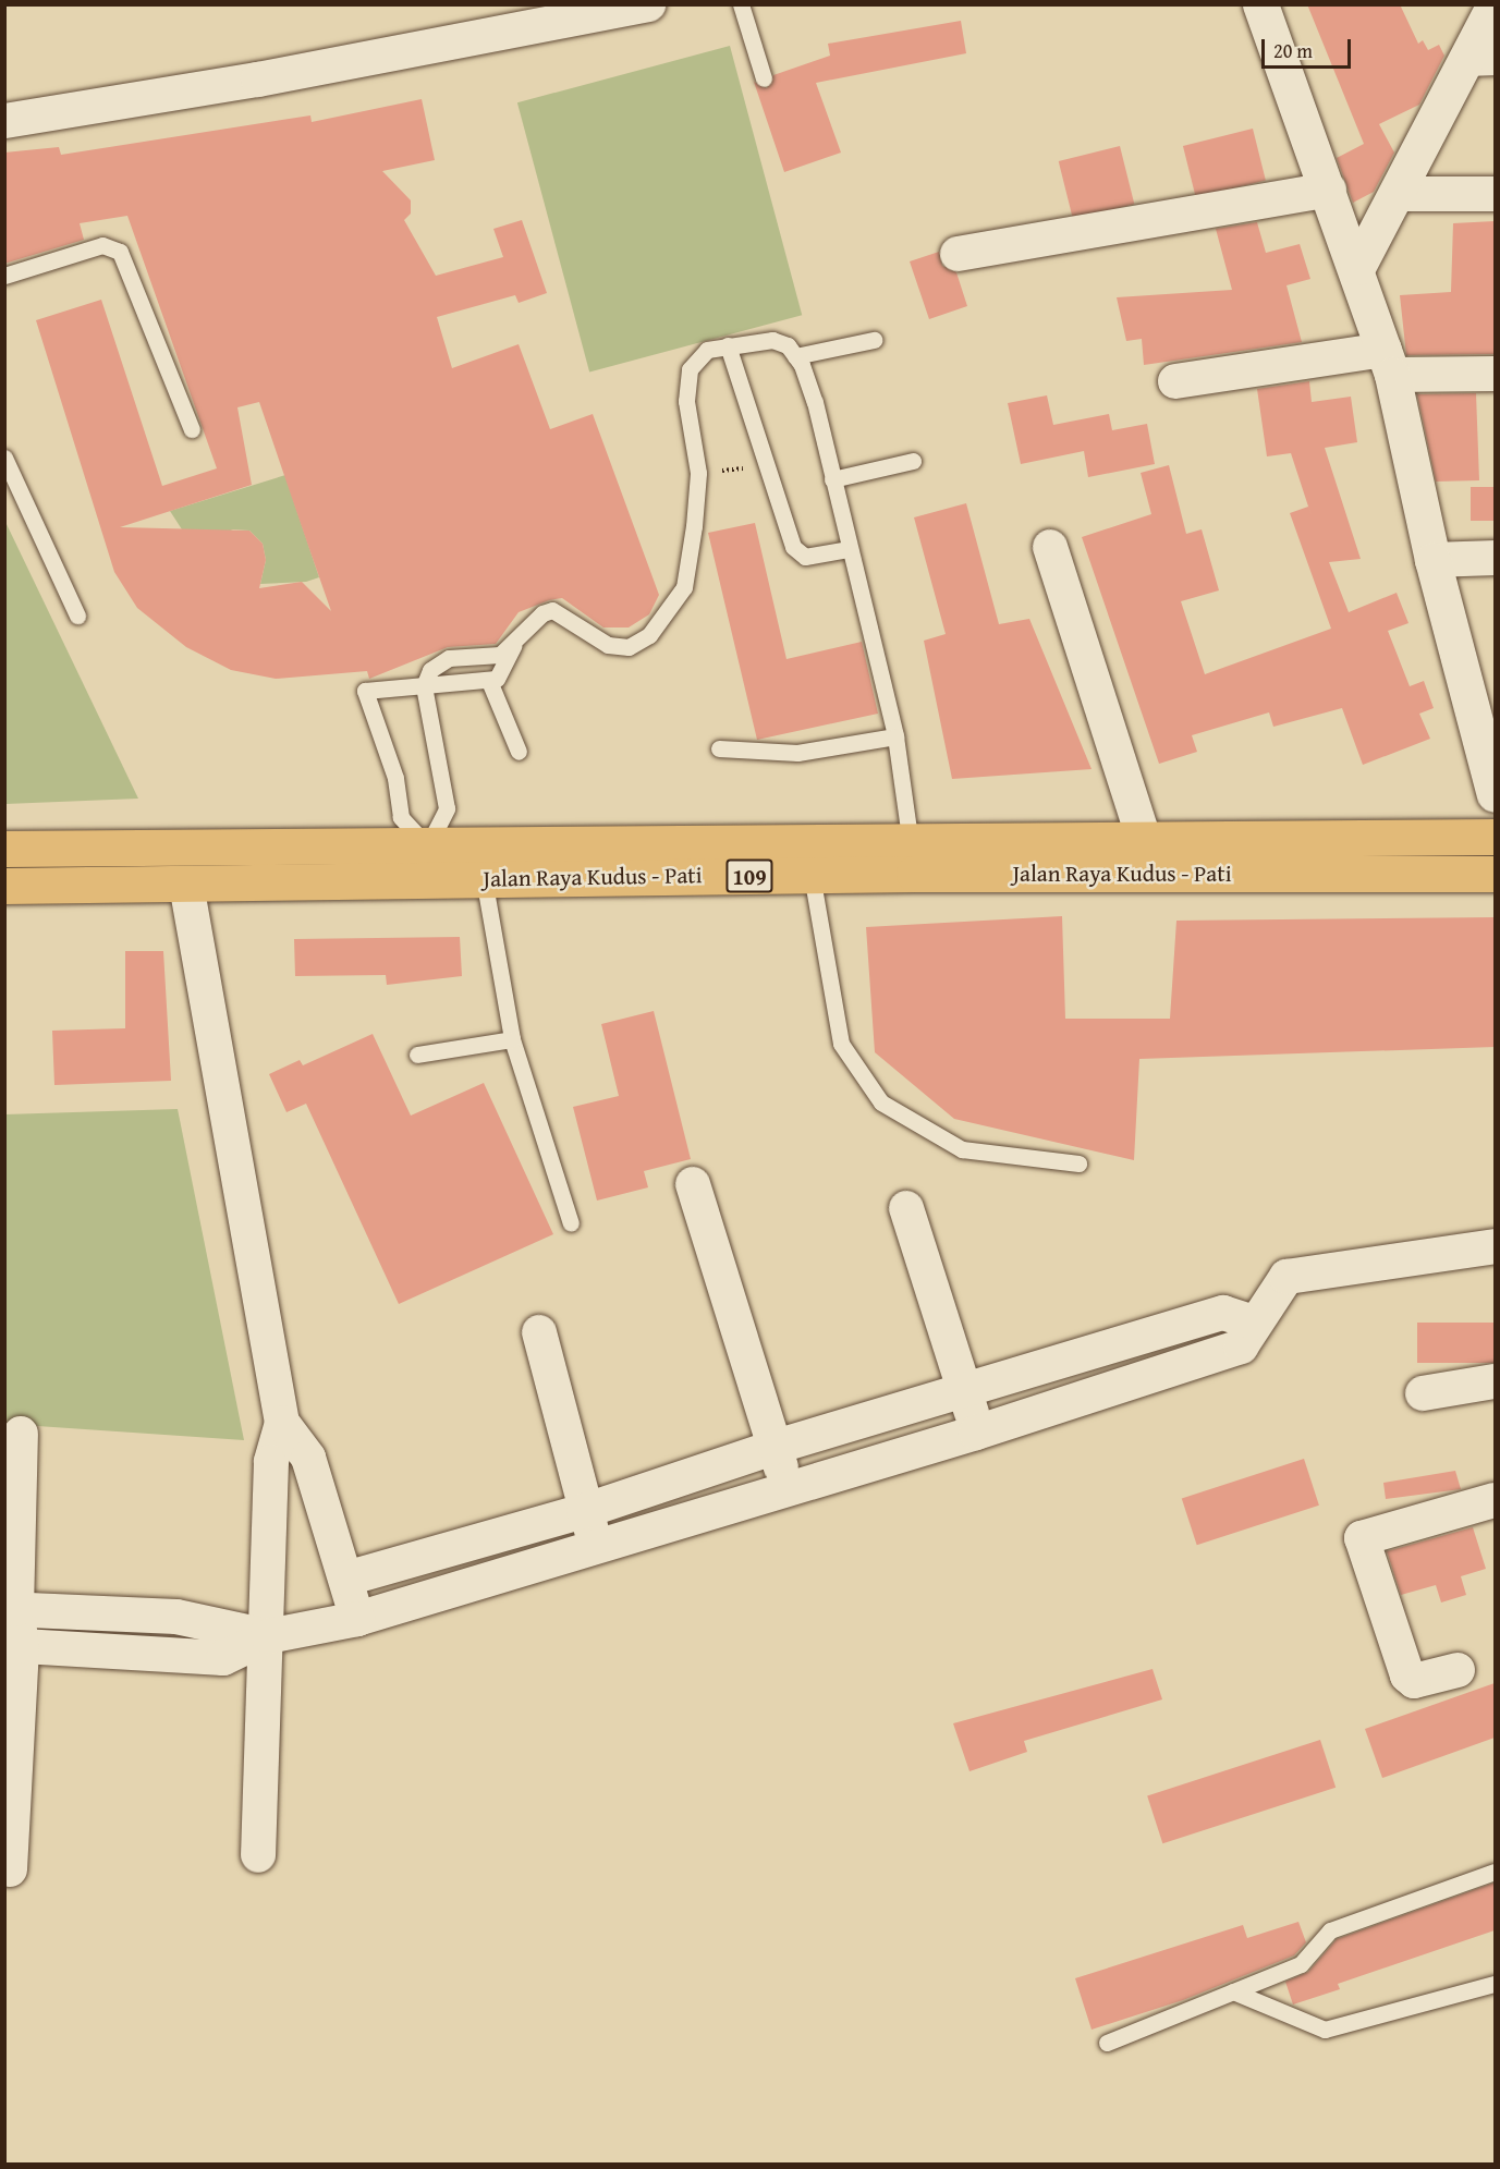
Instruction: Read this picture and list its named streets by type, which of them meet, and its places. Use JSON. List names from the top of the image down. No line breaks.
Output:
{"streets":{"main road":["Jalan Raya Kudus - Pati","109"]},"scale_bar":"20 m"}
